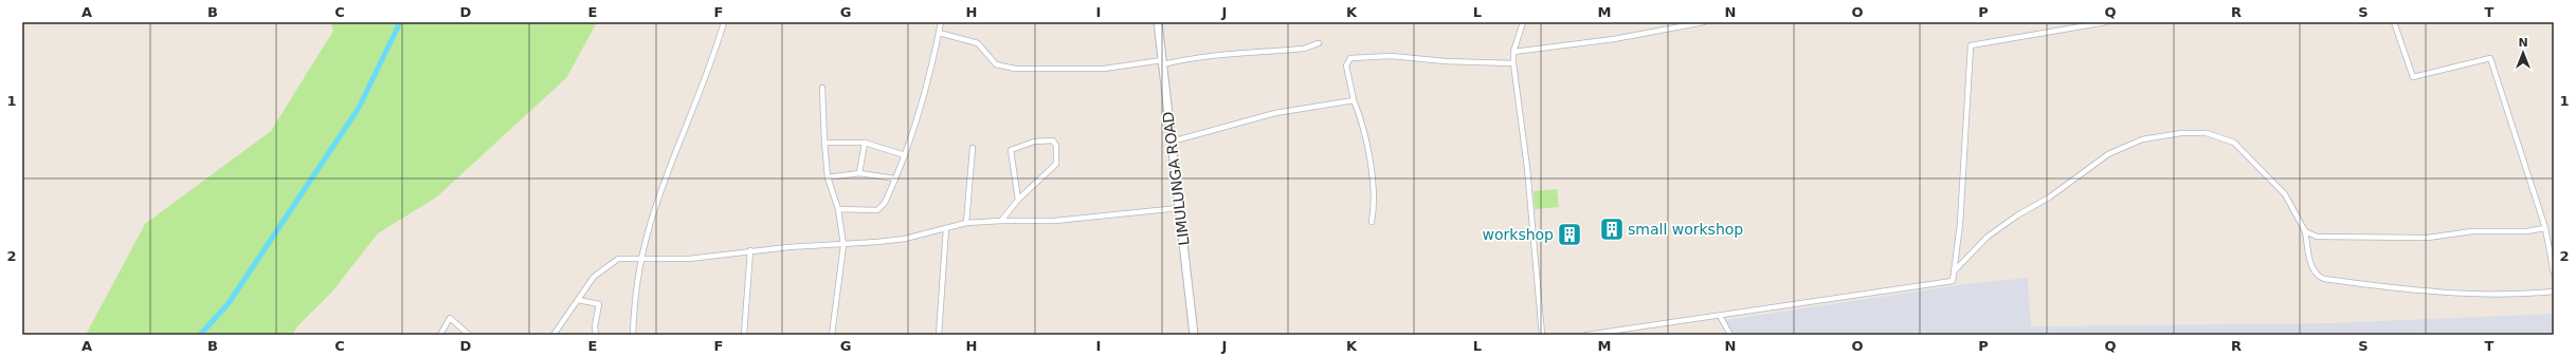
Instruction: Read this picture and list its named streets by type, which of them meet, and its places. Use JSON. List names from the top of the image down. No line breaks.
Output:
{"streets":{"main road":["LIMULUNGA ROAD"]},"places":{"building":["small workshop","workshop"]},"north":"top","grid":{"columns":["A","B","C","D","E","F","G","H","I","J","K","L","M","N","O","P","Q","R","S","T"],"rows":["1","2"]}}
